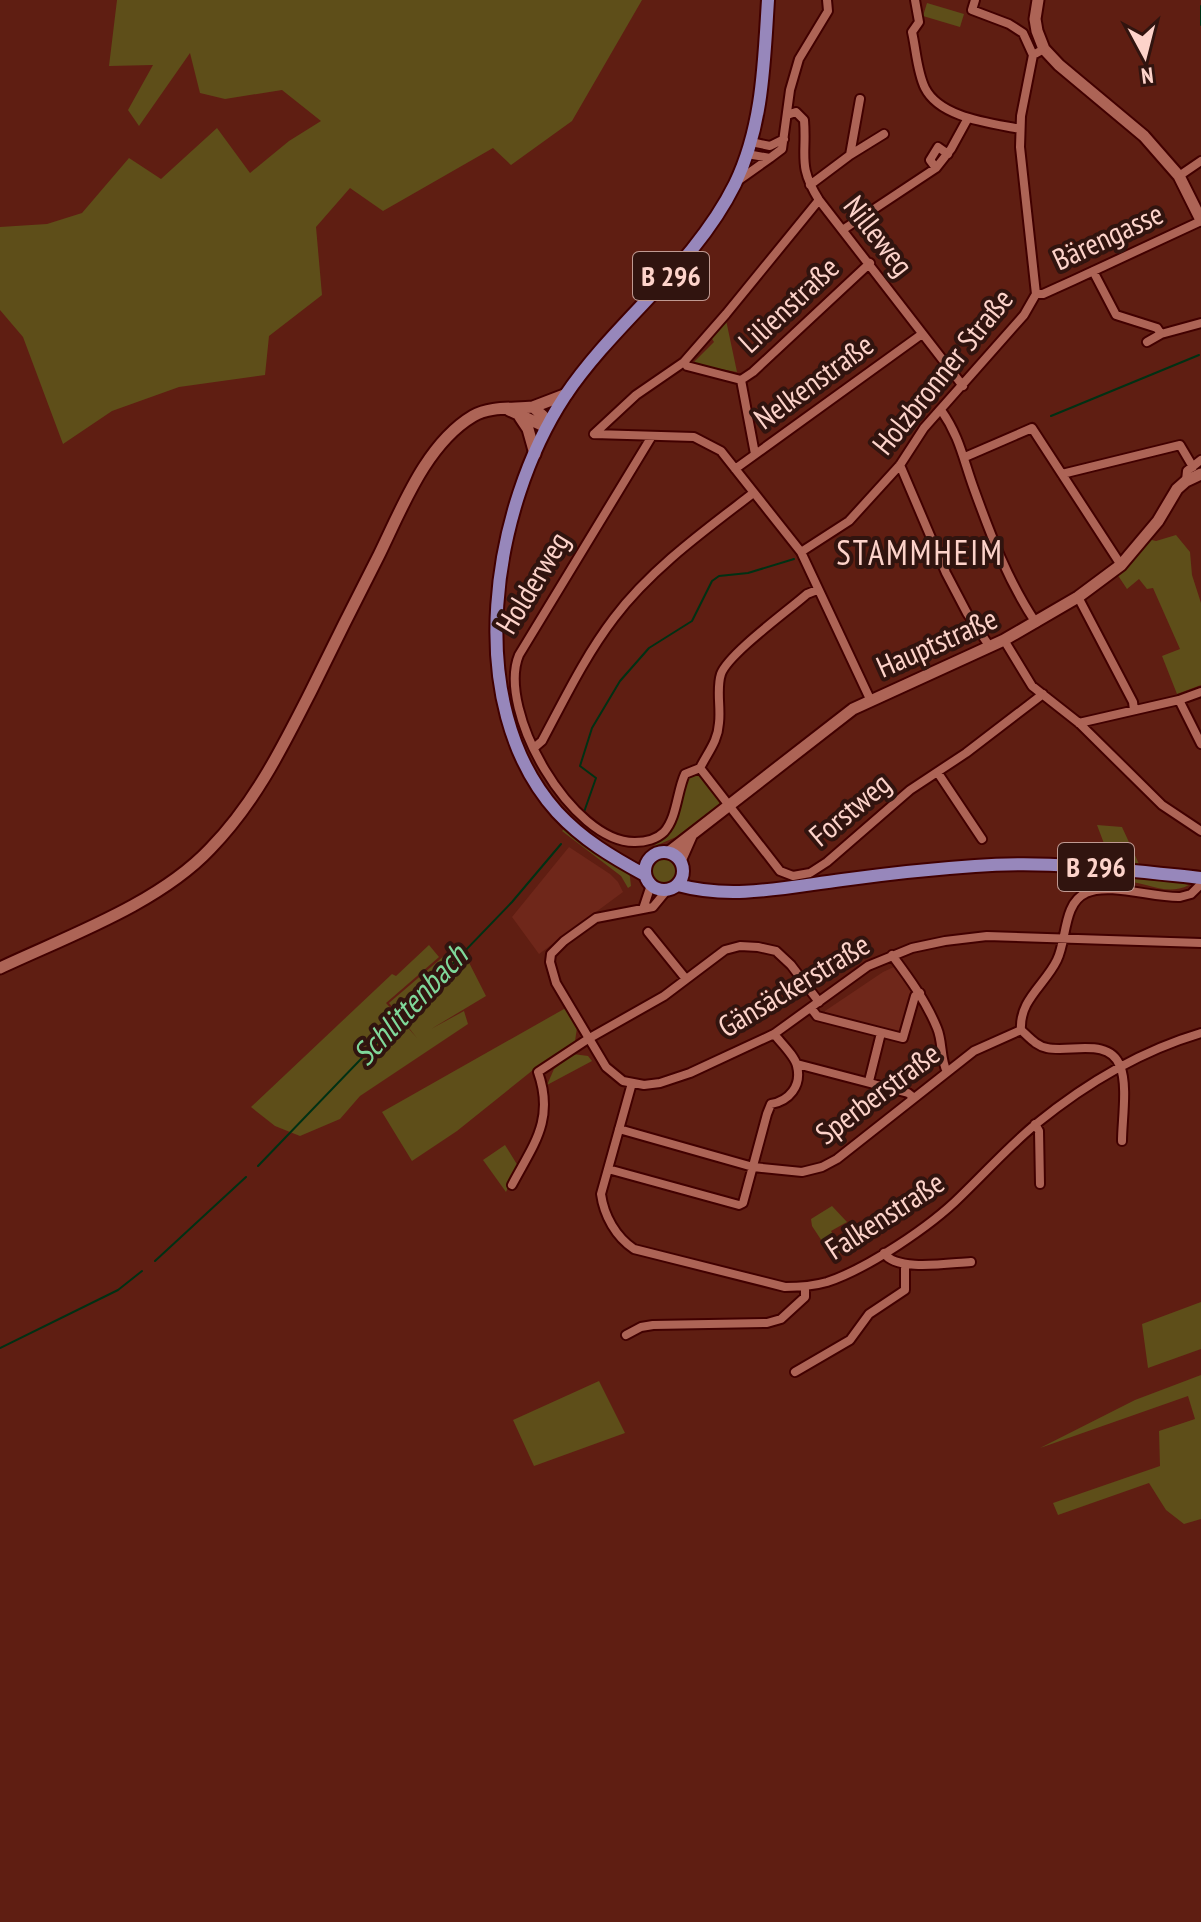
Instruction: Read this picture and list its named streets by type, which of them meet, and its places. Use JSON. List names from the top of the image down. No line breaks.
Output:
{"streets":{"main road":["B 296"],"street":["Nilleweg","Bärengasse","Lilienstraße","Holzbronner Straße","Nelkenstraße","Holderweg","Hauptstraße","Forstweg","Gänsäckerstraße","Sperberstraße","Falkenstraße"]},"crossings":[["Nilleweg","Lilienstraße"],["Nilleweg","Holzbronner Straße"],["Nilleweg","Nelkenstraße"],["Bärengasse","Holzbronner Straße"],["Holderweg","Forstweg"],["Hauptstraße","Forstweg"],["Gänsäckerstraße","Falkenstraße"],["Sperberstraße","Falkenstraße"]],"districts":["STAMMHEIM"],"water":["Schlittenbach"],"north":"bottom"}
